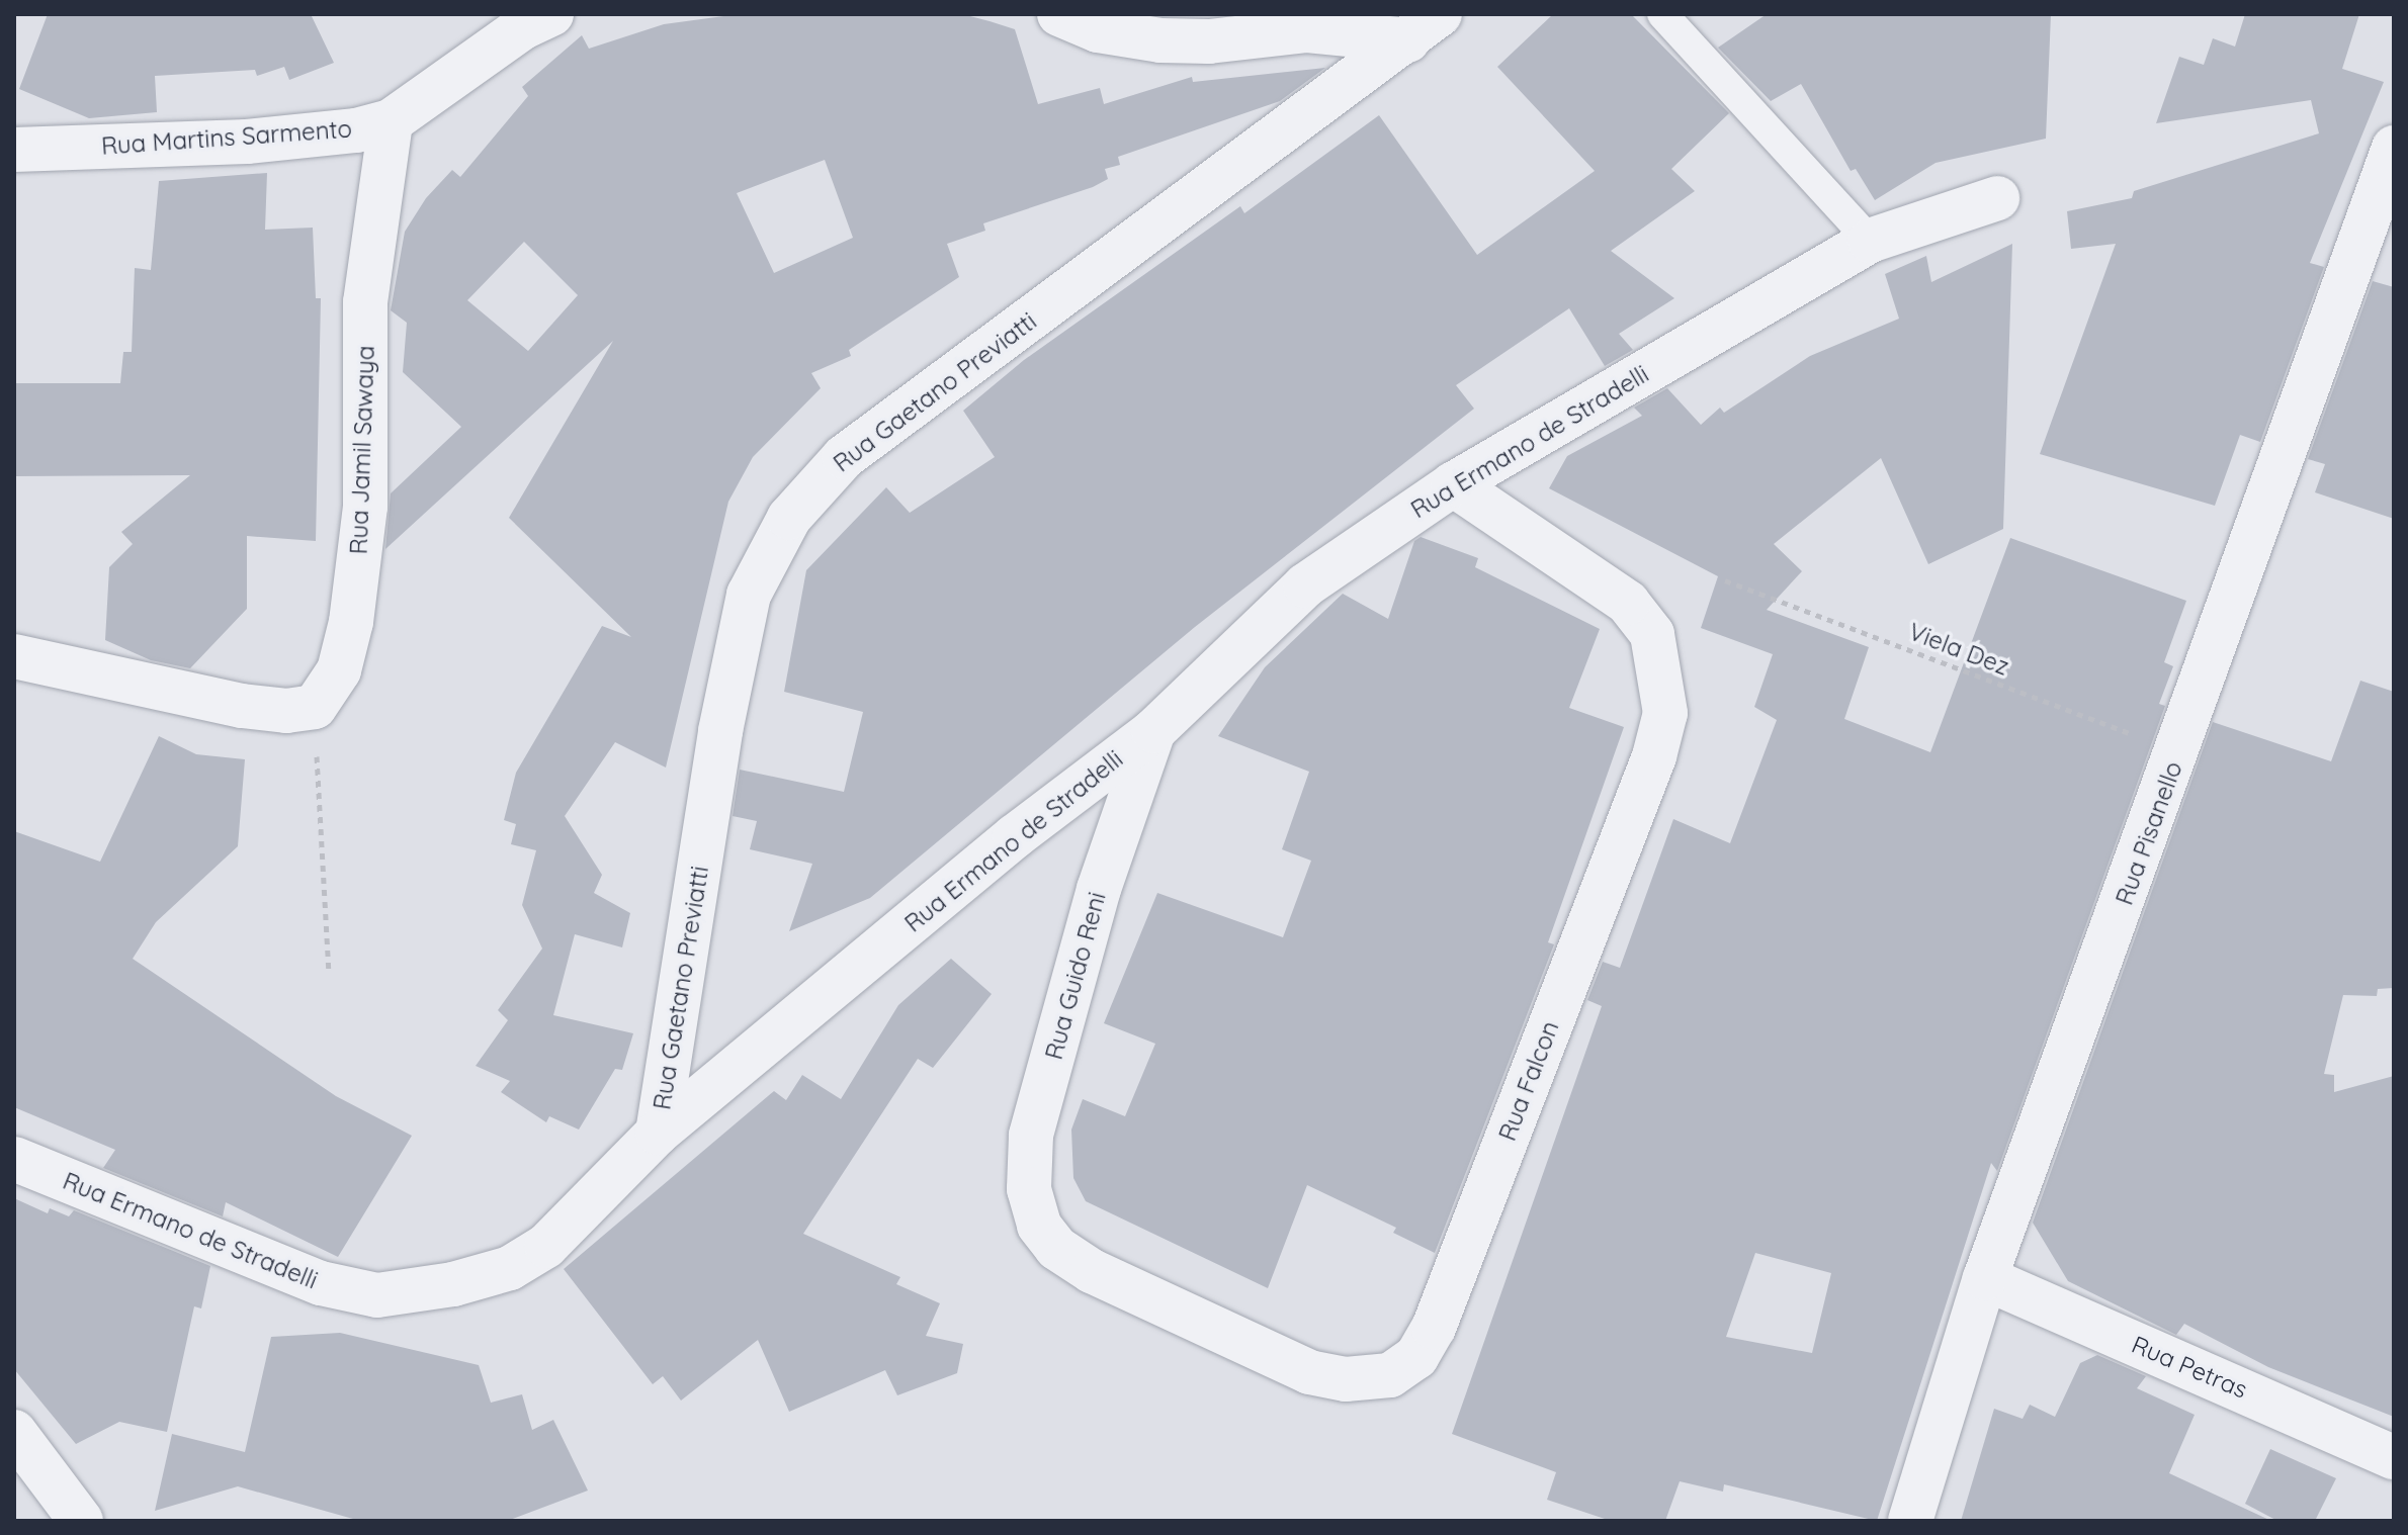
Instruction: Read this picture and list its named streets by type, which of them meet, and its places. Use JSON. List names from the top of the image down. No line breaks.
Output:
{"streets":{"street":["Rua Martins Sarmento","Rua Gaetano Previatti","Rua Ermano de Stradelli","Rua Jamil Sawaya","Rua Pisanello","Rua Guido Reni","Rua Falcon","Rua Petras"],"path":["Viela Dez"]},"crossings":[["Rua Martins Sarmento","Rua Jamil Sawaya"],["Rua Gaetano Previatti","Rua Ermano de Stradelli"],["Rua Ermano de Stradelli","Rua Guido Reni"],["Rua Ermano de Stradelli","Rua Falcon"],["Viela Dez","Rua Pisanello"],["Rua Pisanello","Rua Petras"],["Rua Guido Reni","Rua Falcon"]]}
